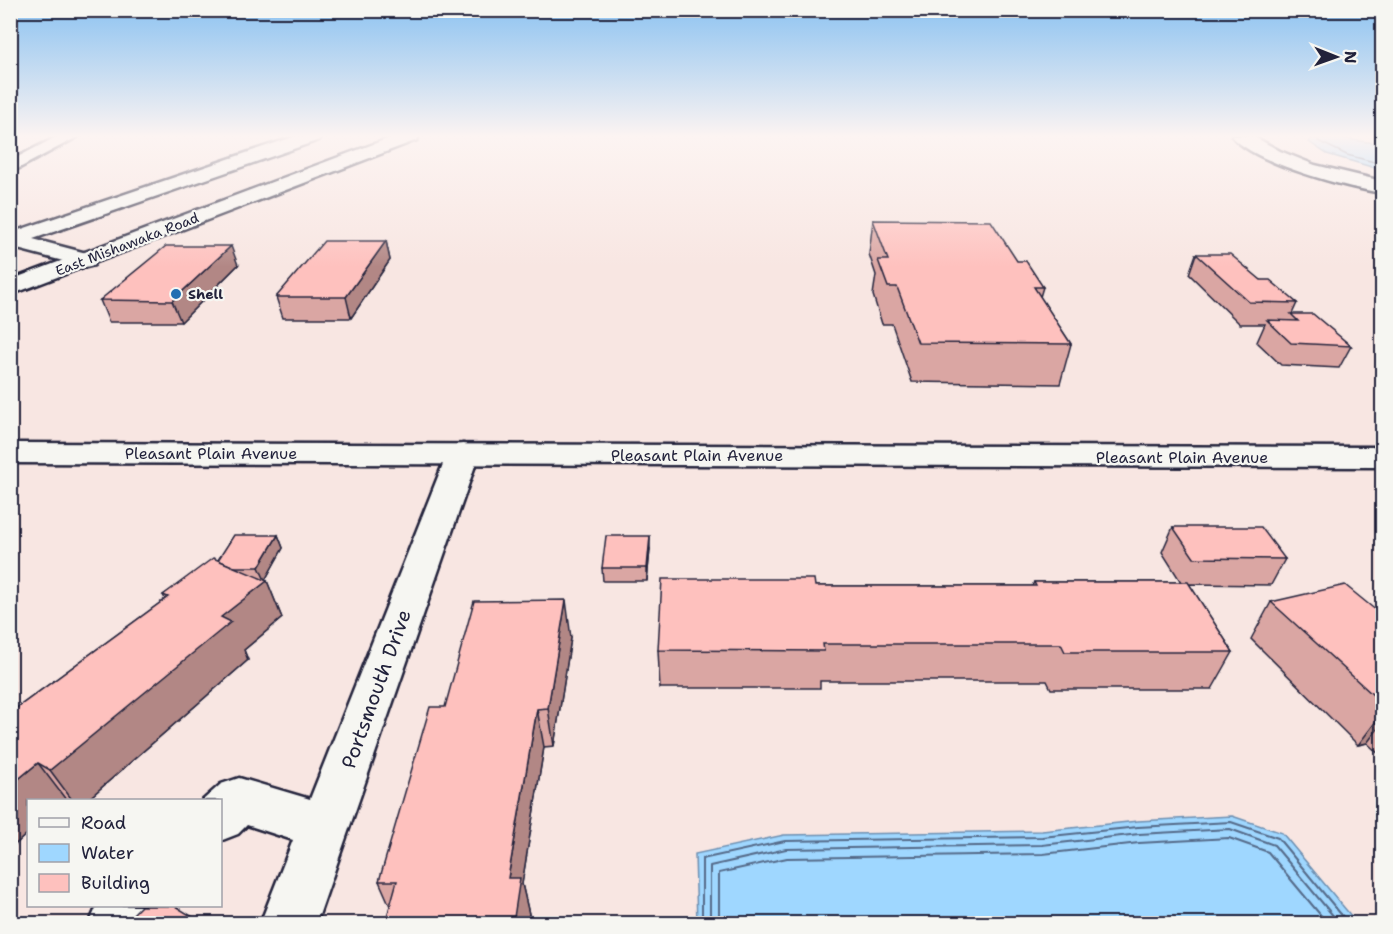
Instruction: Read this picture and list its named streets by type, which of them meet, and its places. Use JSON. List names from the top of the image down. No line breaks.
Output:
{"streets":{"street":["East Mishawaka Road","Pleasant Plain Avenue","Portsmouth Drive"]},"crossings":[["Pleasant Plain Avenue","Portsmouth Drive"]],"places":["Shell"],"legend":["Road","Water","Building"],"north":"right"}
